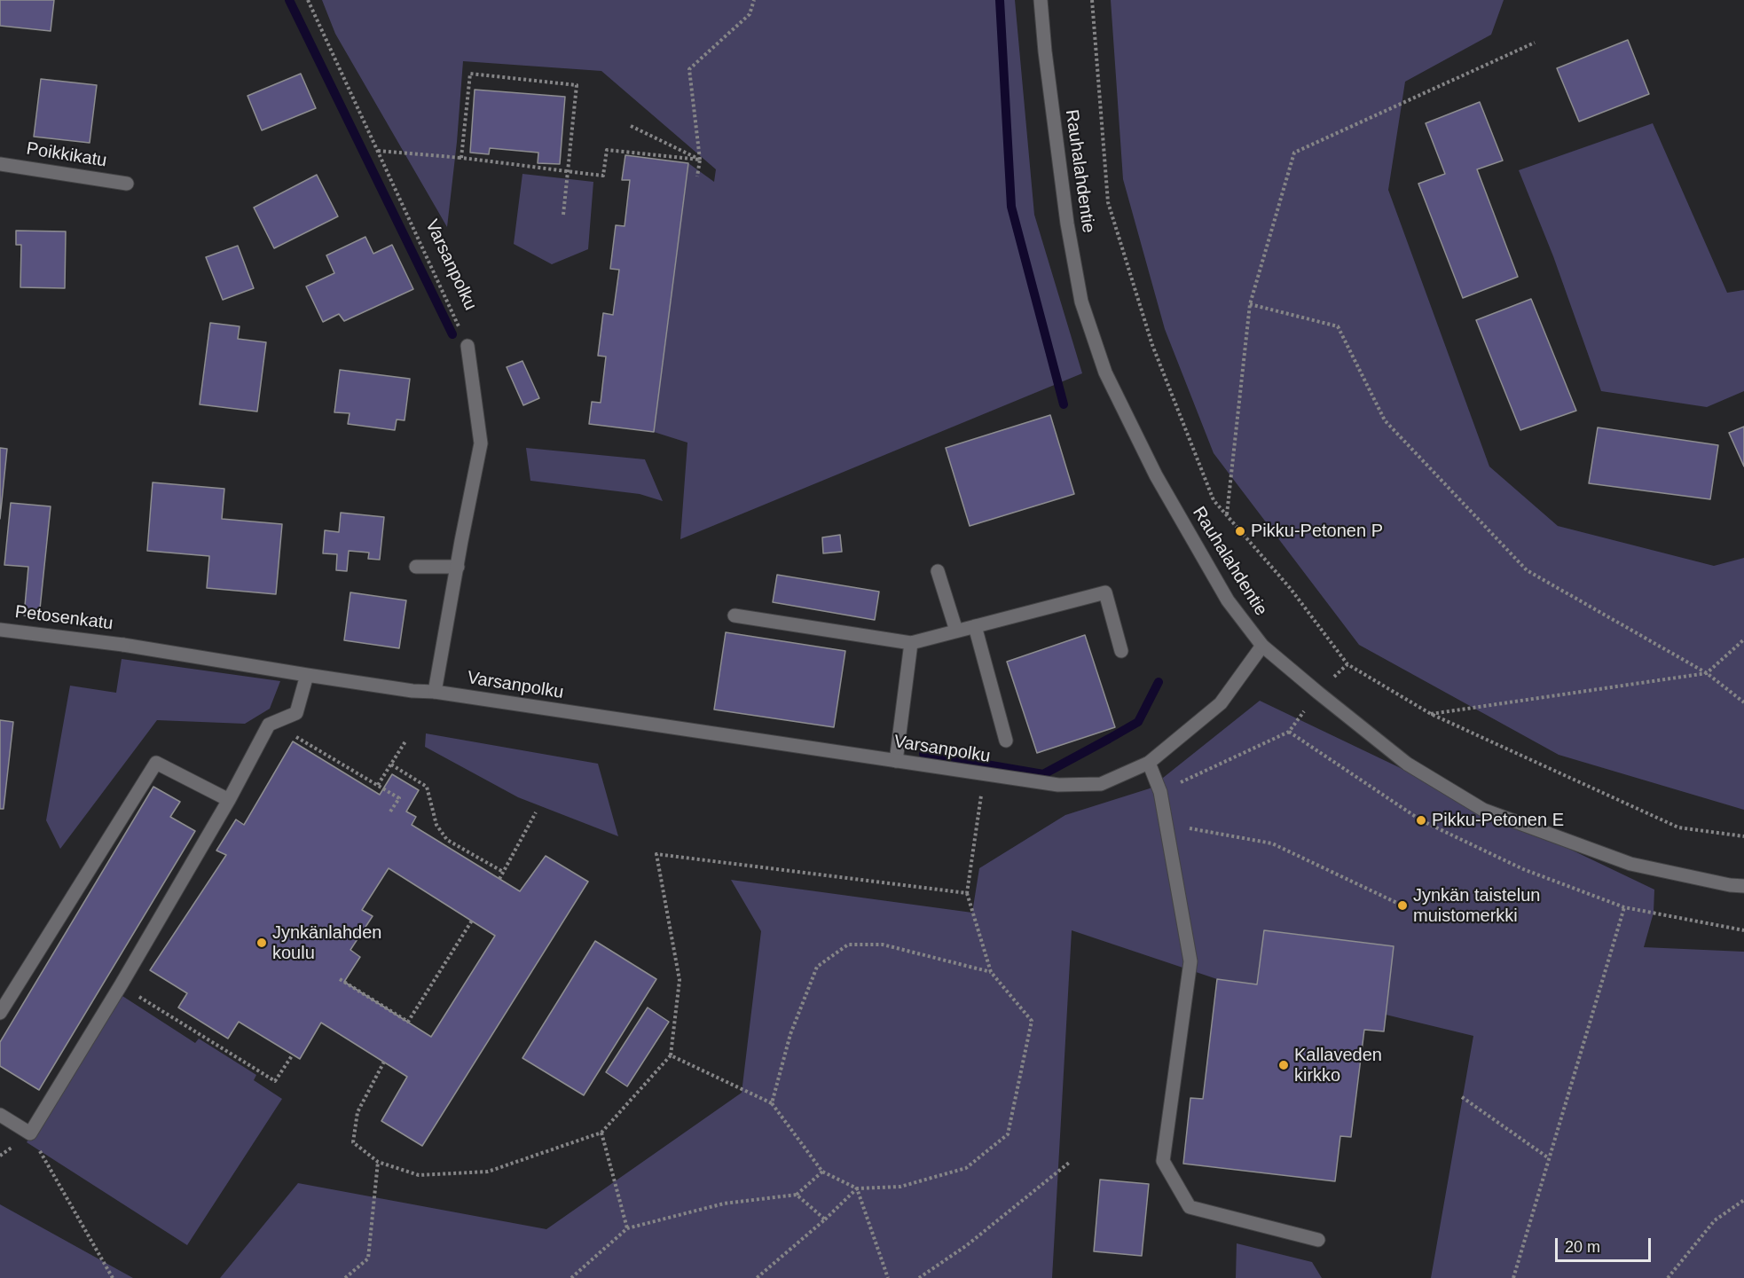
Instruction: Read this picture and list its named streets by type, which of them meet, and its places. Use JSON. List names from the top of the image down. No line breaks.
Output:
{"streets":{"street":["Poikkikatu","Rauhalahdentie","Varsanpolku","Petosenkatu"]},"crossings":[["Rauhalahdentie","Varsanpolku"],["Varsanpolku","Petosenkatu"]],"places":["Pikku-Petonen P","Pikku-Petonen E","Jynkän taistelun muistomerkki","Jynkänlahden koulu","Kallaveden kirkko"],"scale_bar":"20 m"}
